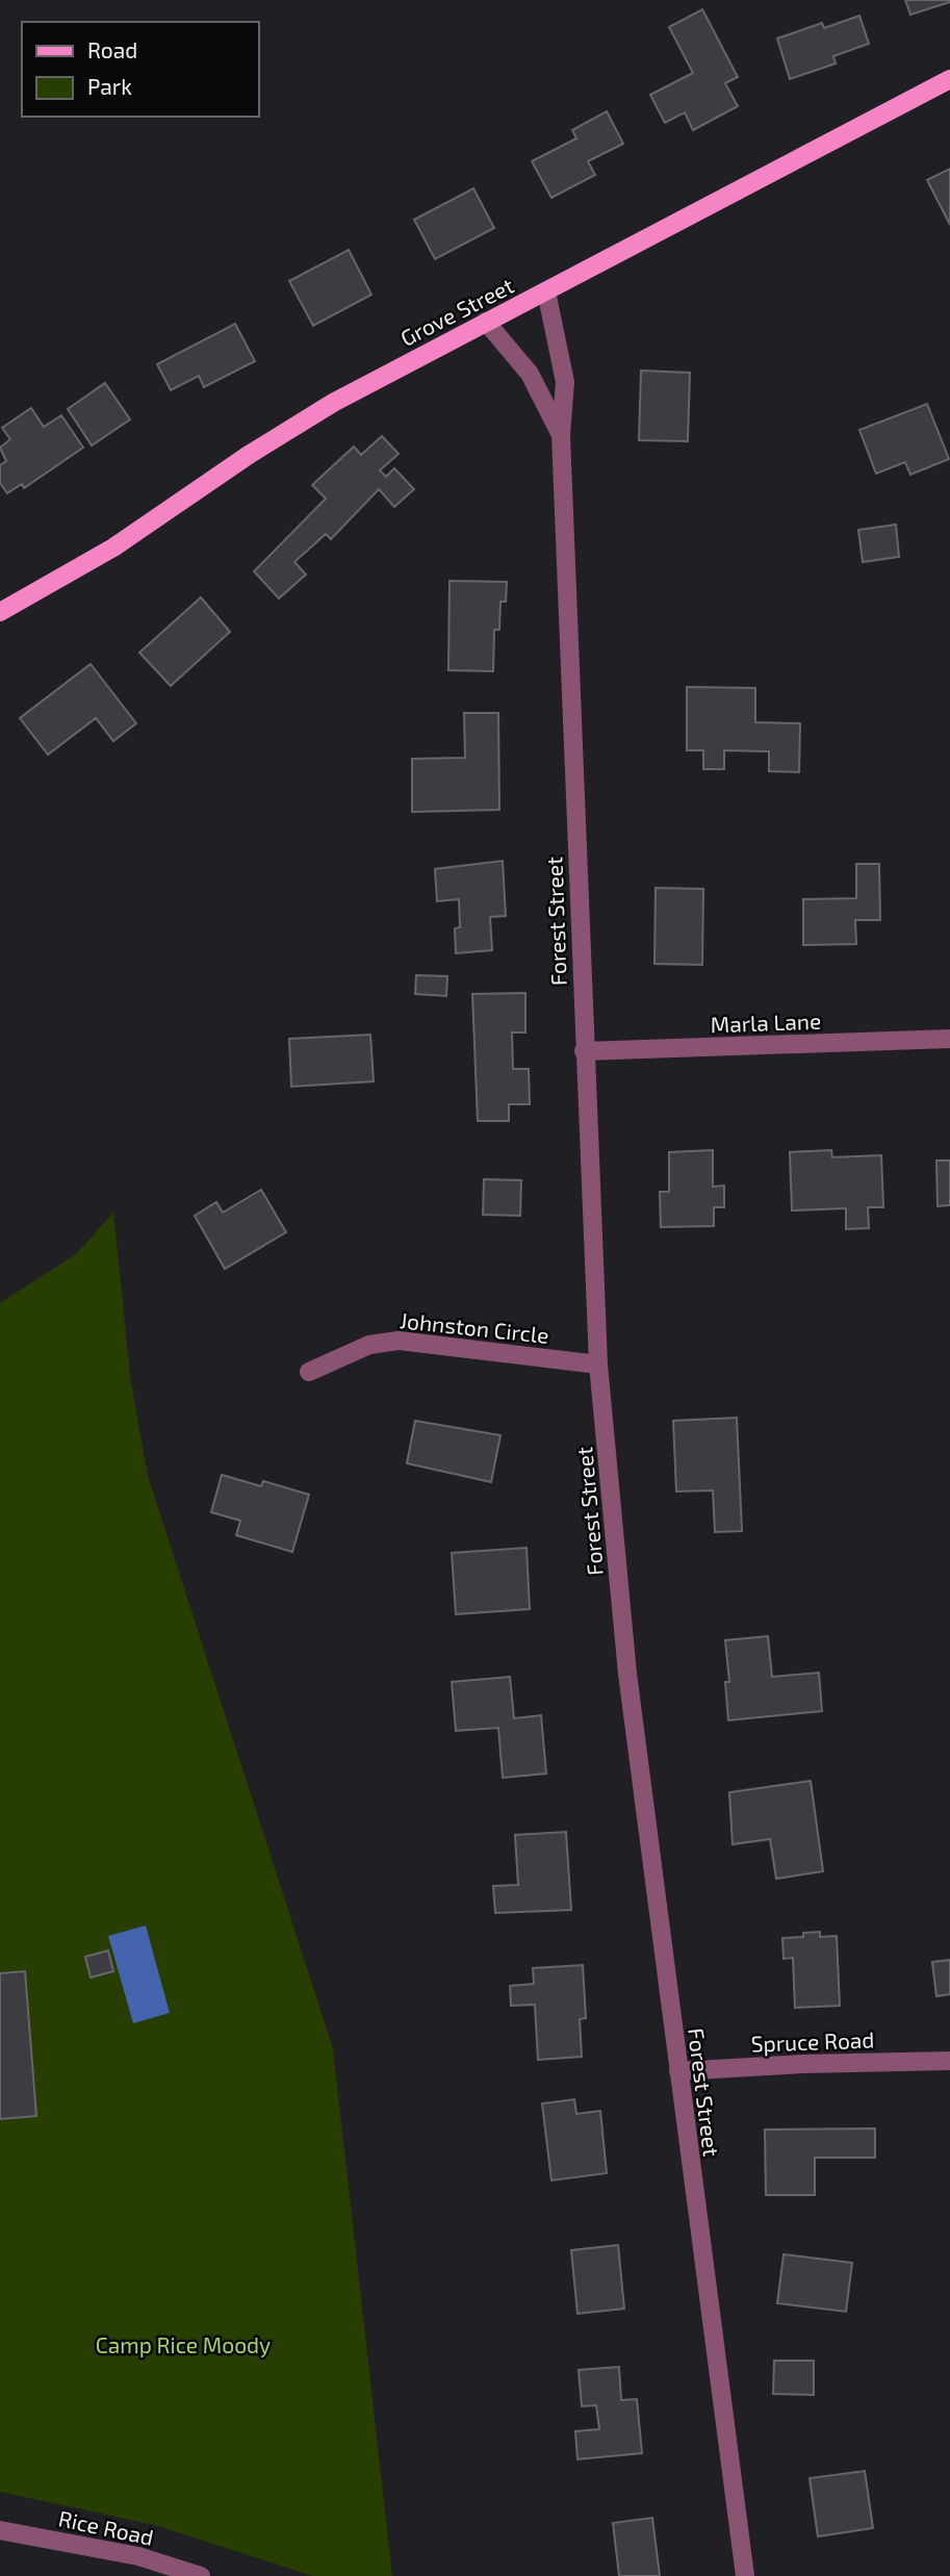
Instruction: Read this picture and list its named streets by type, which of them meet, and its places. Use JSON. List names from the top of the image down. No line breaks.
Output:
{"streets":{"main road":["Grove Street"],"street":["Forest Street","Marla Lane","Johnston Circle","Spruce Road","Rice Road"]},"crossings":[["Grove Street","Forest Street"],["Forest Street","Marla Lane"],["Forest Street","Johnston Circle"],["Forest Street","Spruce Road"]],"parks":["Camp Rice Moody"],"legend":["Road","Park"]}
